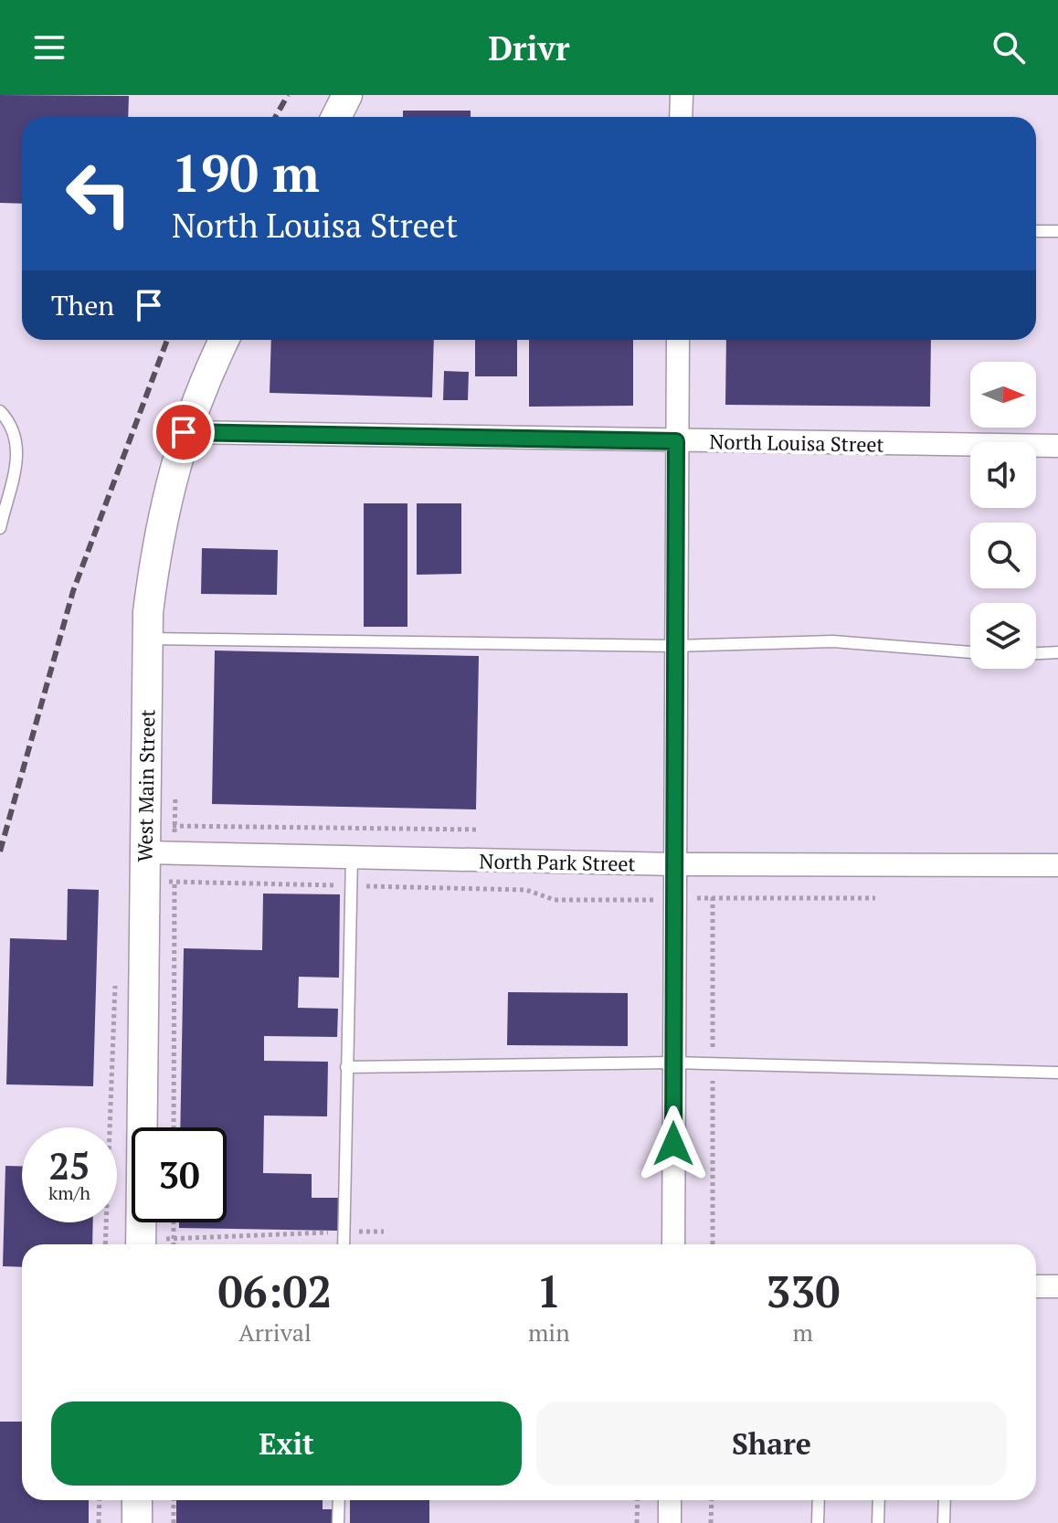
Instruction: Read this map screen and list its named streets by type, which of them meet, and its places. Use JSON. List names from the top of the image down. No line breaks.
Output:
{"streets":{"street":["North Louisa Street","West Main Street","North Park Street"]},"crossings":[["North Louisa Street","West Main Street"],["West Main Street","North Park Street"]],"north":"right","page":{"header":"Drivr","turn":["190 m","North Louisa Street"],"then":"Then","speed":"25 km/h","limit":"30","eta":["06:02","Arrival","1","min","330","m"],"buttons":["Exit","Share"]}}
